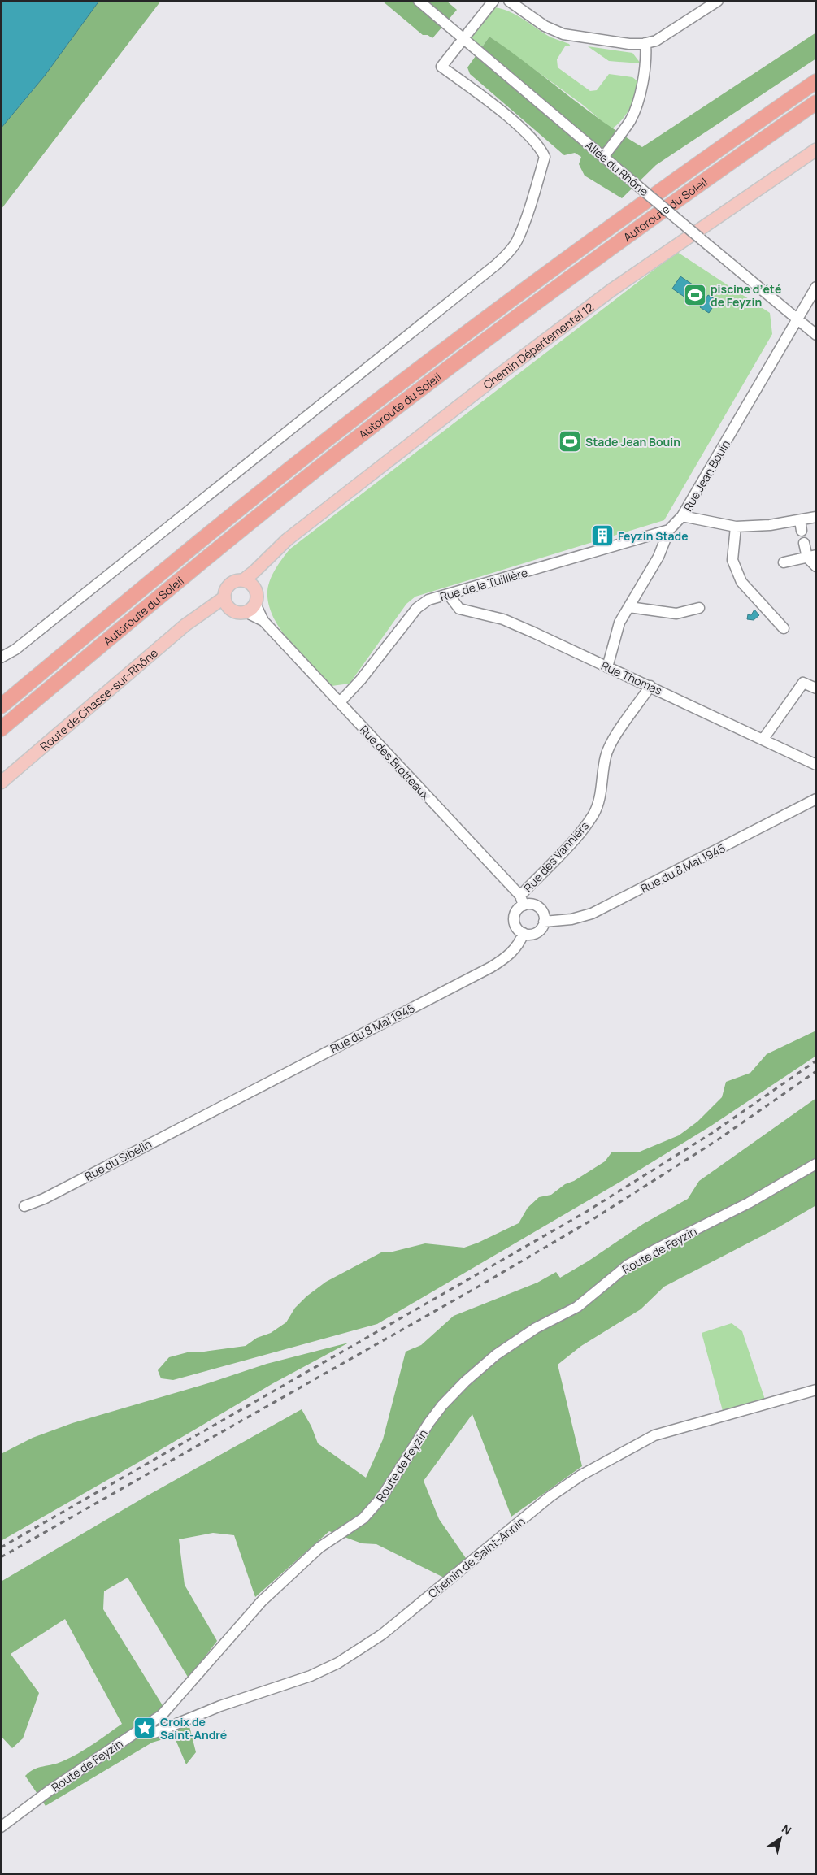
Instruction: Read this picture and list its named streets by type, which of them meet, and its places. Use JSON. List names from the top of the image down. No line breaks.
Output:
{"streets":{"highway":["Autoroute du Soleil"],"main road":["Chemin Départemental 12","Route de Chasse-sur-Rhône"],"street":["Allée du Rhône","Rue Jean Bouin","Rue de la Tuillière","Rue Thomas","Rue des Brotteaux","Rue des Vanniers","Rue du 8 Mai 1945","Rue du Sibelin","Route de Feyzin","Chemin de Saint-Annin"]},"crossings":[["Allée du Rhône","Rue Jean Bouin"],["Chemin Départemental 12","Route de Chasse-sur-Rhône"],["Chemin Départemental 12","Rue des Brotteaux"],["Rue Jean Bouin","Rue de la Tuillière"],["Rue Jean Bouin","Rue Thomas"],["Rue de la Tuillière","Rue Thomas"],["Rue de la Tuillière","Rue des Brotteaux"],["Rue Thomas","Rue des Vanniers"],["Route de Chasse-sur-Rhône","Rue des Brotteaux"],["Rue des Brotteaux","Rue des Vanniers"],["Rue des Brotteaux","Rue du 8 Mai 1945"],["Rue des Vanniers","Rue du 8 Mai 1945"],["Rue du 8 Mai 1945","Rue du Sibelin"],["Route de Feyzin","Chemin de Saint-Annin"]],"places":{"sports":["piscine d’été de Feyzin","Stade Jean Bouin"],"building":["Feyzin Stade"],"place":["Croix de Saint-André"]},"north":"top right"}
